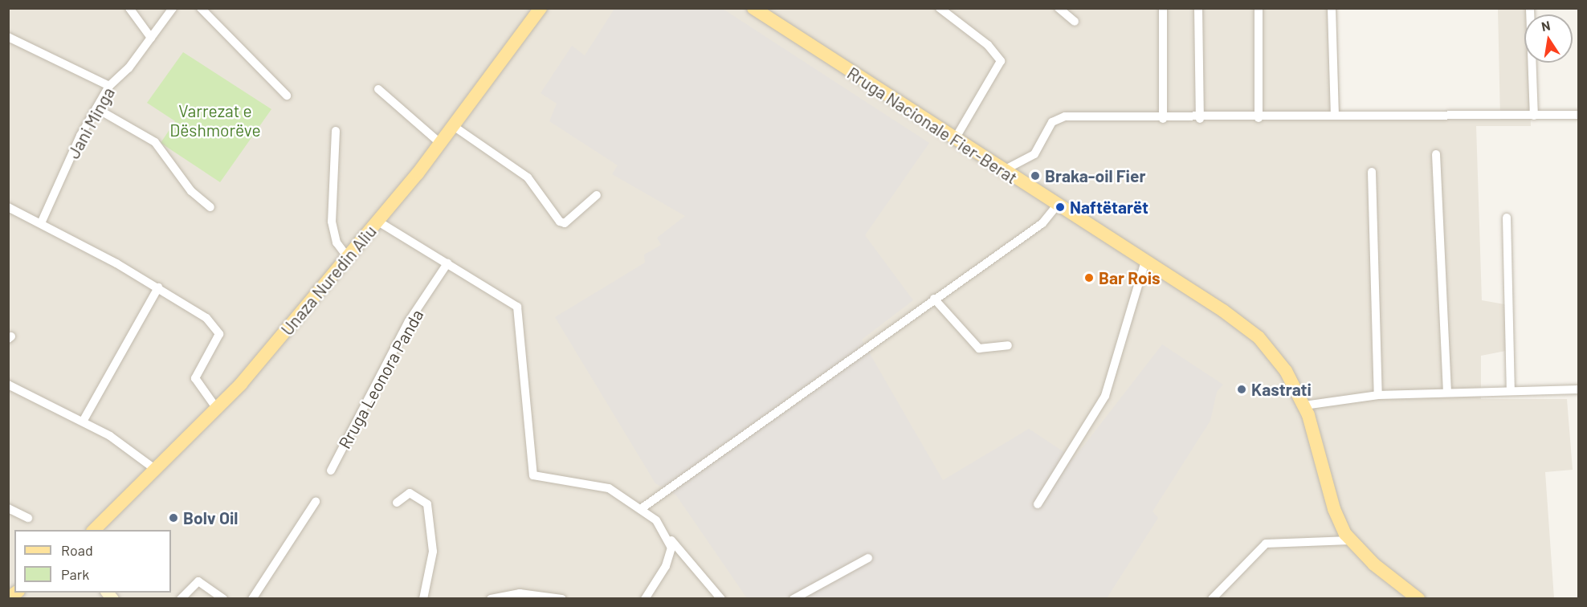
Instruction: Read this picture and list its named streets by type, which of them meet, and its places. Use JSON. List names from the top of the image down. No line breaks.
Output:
{"streets":{"main road":["Rruga Nacionale Fier-Berat","Unaza Nuredin Aliu"],"street":["Jani Minga","Rruga Leonora Panda"]},"parks":["Varrezat e Dëshmorëve"],"places":["Braka-oil Fier","Naftëtarët","Bar Rois","Kastrati","Bolv Oil"],"legend":["Road","Park"],"north":"top"}
